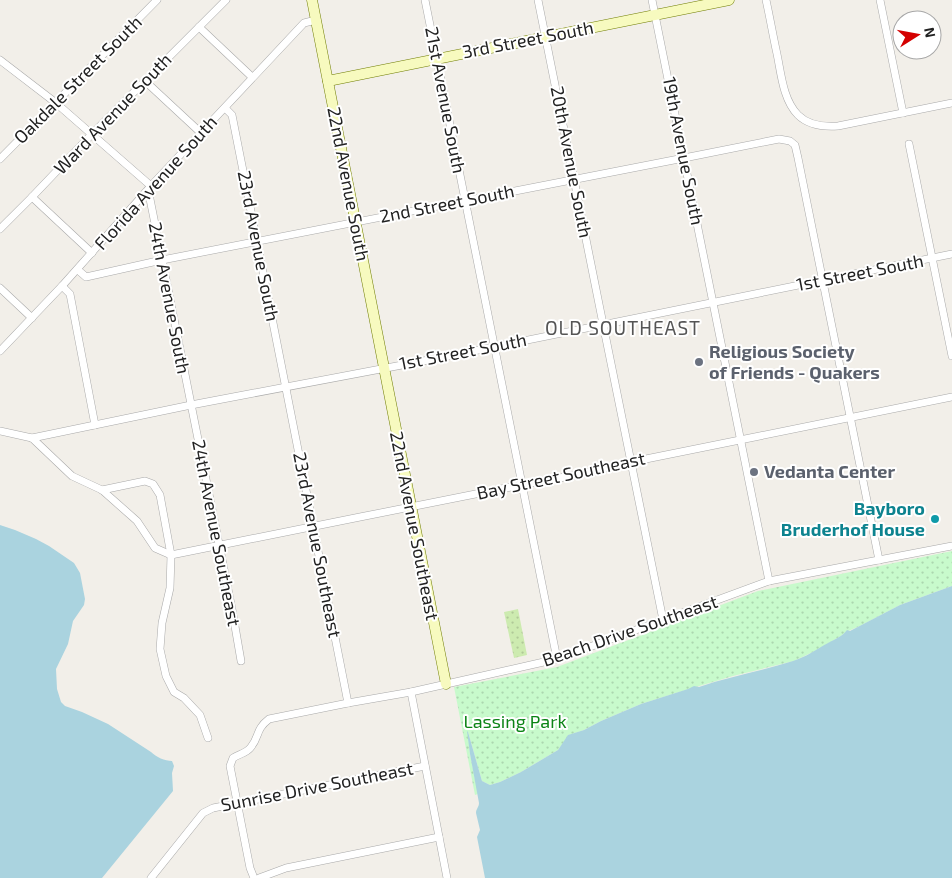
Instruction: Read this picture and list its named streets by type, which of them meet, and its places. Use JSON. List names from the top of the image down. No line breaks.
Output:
{"streets":{"street":["3rd Street South","Oakdale Street South","21st Avenue South","Ward Avenue South","19th Avenue South","20th Avenue South","Florida Avenue South","22nd Avenue South","2nd Street South","23rd Avenue South","1st Street South","24th Avenue South","Bay Street Southeast","22nd Avenue Southeast","24th Avenue Southeast","23rd Avenue Southeast","Beach Drive Southeast","Sunrise Drive Southeast"]},"crossings":[["3rd Street South","21st Avenue South"],["3rd Street South","19th Avenue South"],["3rd Street South","20th Avenue South"],["3rd Street South","22nd Avenue South"],["21st Avenue South","2nd Street South"],["21st Avenue South","1st Street South"],["21st Avenue South","Bay Street Southeast"],["21st Avenue South","Beach Drive Southeast"],["19th Avenue South","2nd Street South"],["19th Avenue South","1st Street South"],["19th Avenue South","Bay Street Southeast"],["19th Avenue South","Beach Drive Southeast"],["20th Avenue South","2nd Street South"],["20th Avenue South","1st Street South"],["20th Avenue South","Bay Street Southeast"],["20th Avenue South","Beach Drive Southeast"],["Florida Avenue South","22nd Avenue South"],["Florida Avenue South","2nd Street South"],["Florida Avenue South","23rd Avenue South"],["Florida Avenue South","24th Avenue South"],["22nd Avenue South","2nd Street South"],["22nd Avenue South","1st Street South"],["22nd Avenue South","22nd Avenue Southeast"],["2nd Street South","23rd Avenue South"],["2nd Street South","1st Street South"],["2nd Street South","24th Avenue South"],["23rd Avenue South","1st Street South"],["23rd Avenue South","23rd Avenue Southeast"],["1st Street South","24th Avenue South"],["1st Street South","22nd Avenue Southeast"],["1st Street South","24th Avenue Southeast"],["1st Street South","23rd Avenue Southeast"],["24th Avenue South","24th Avenue Southeast"],["Bay Street Southeast","22nd Avenue Southeast"],["Bay Street Southeast","24th Avenue Southeast"],["Bay Street Southeast","23rd Avenue Southeast"],["22nd Avenue Southeast","Beach Drive Southeast"],["23rd Avenue Southeast","Beach Drive Southeast"],["Beach Drive Southeast","Sunrise Drive Southeast"]],"districts":["OLD SOUTHEAST"],"parks":["Lassing Park"],"places":["Religious Society of Friends - Quakers","Vedanta Center","Bayboro Bruderhof House"],"north":"right"}
